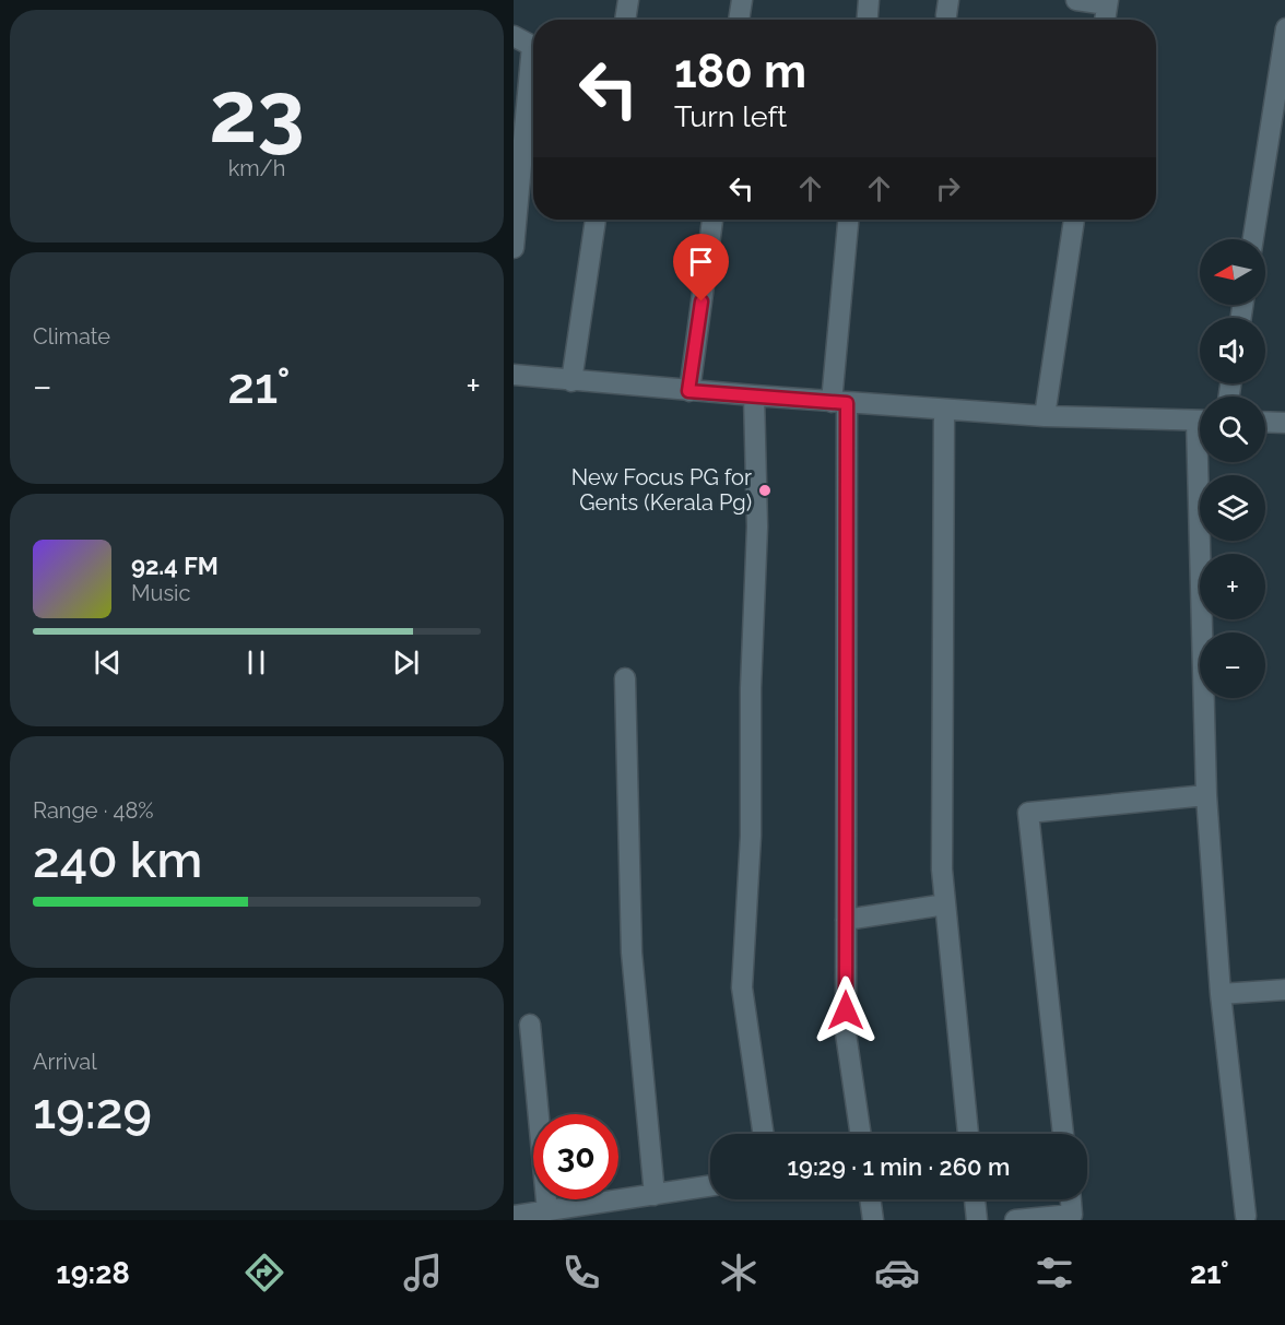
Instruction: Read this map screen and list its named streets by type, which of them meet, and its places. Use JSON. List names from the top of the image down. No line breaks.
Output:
{"places":["New Focus PG for Gents (Kerala Pg)"],"north":"left","page":{"tile":[["23","km/h"],"Climate",["Range · 48%","240 km"],["Arrival","19:29"]],"turn":["180 m","Turn left"],"map_buttons":["+","−"],"heat":["−","21°","+"],"song":["92.4 FM","Music"],"limit":"30","trip":"19:29 · 1 min · 260 m","tabs":["19:28","21°"]}}
